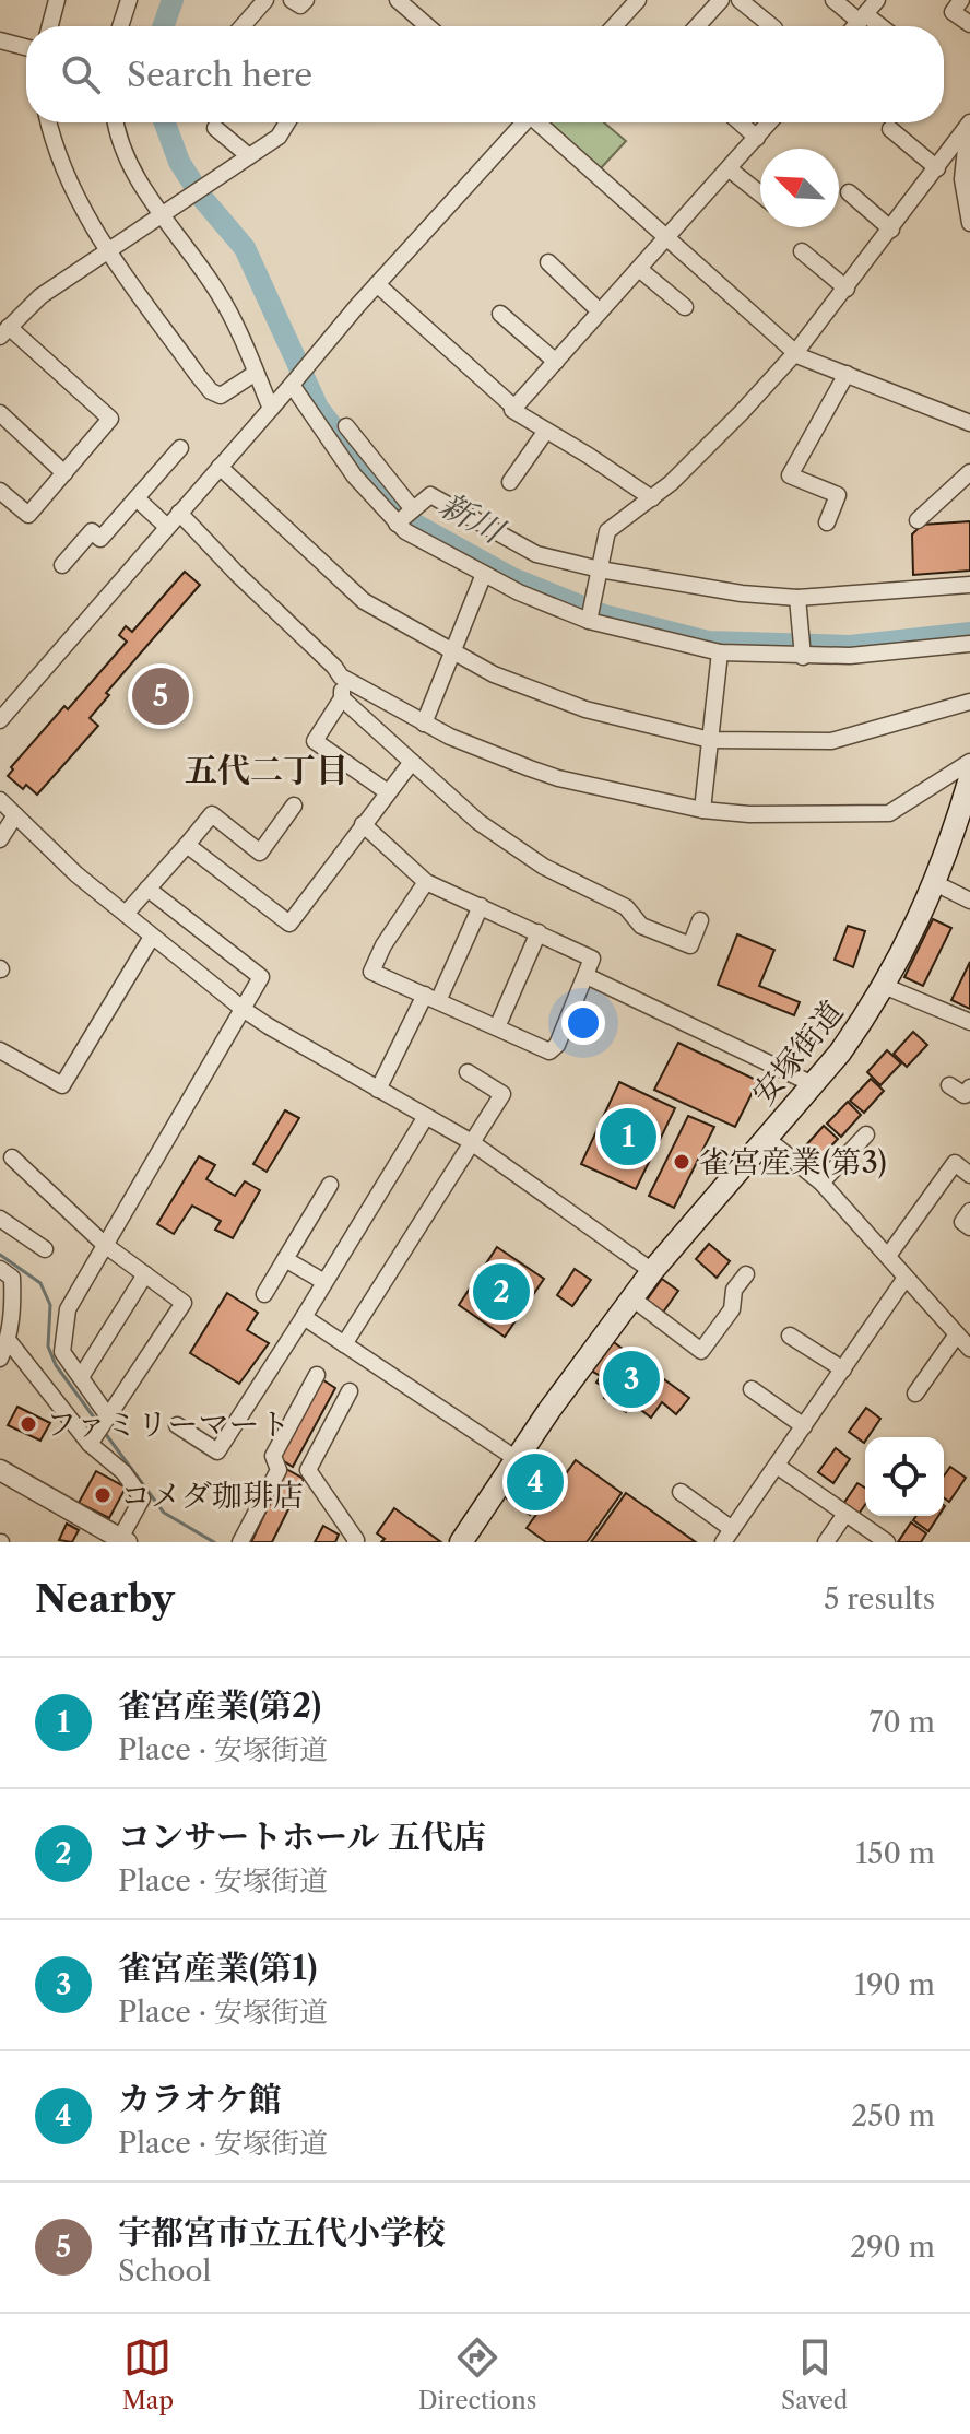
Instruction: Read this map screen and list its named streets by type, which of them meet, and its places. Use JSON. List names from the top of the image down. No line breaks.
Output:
{"streets":{"main road":["安塚街道"]},"districts":["五代二丁目"],"water":["新川"],"places":["雀宮産業(第3)","ファミリーマート","コメダ珈琲店"],"north":"top left","page":{"search":"Search here","pins":["5","1","2","3","4"],"heading":["Nearby","5 results"],"list":[{"mark":"1","name":"雀宮産業(第2)","note":"Place · 安塚街道","value":"70 m"},{"mark":"2","name":"コンサートホール 五代店","note":"Place · 安塚街道","value":"150 m"},{"mark":"3","name":"雀宮産業(第1)","note":"Place · 安塚街道","value":"190 m"},{"mark":"4","name":"カラオケ館","note":"Place · 安塚街道","value":"250 m"},{"mark":"5","name":"宇都宮市立五代小学校","note":"School","value":"290 m"}],"nav":["Map","Directions","Saved"]}}
